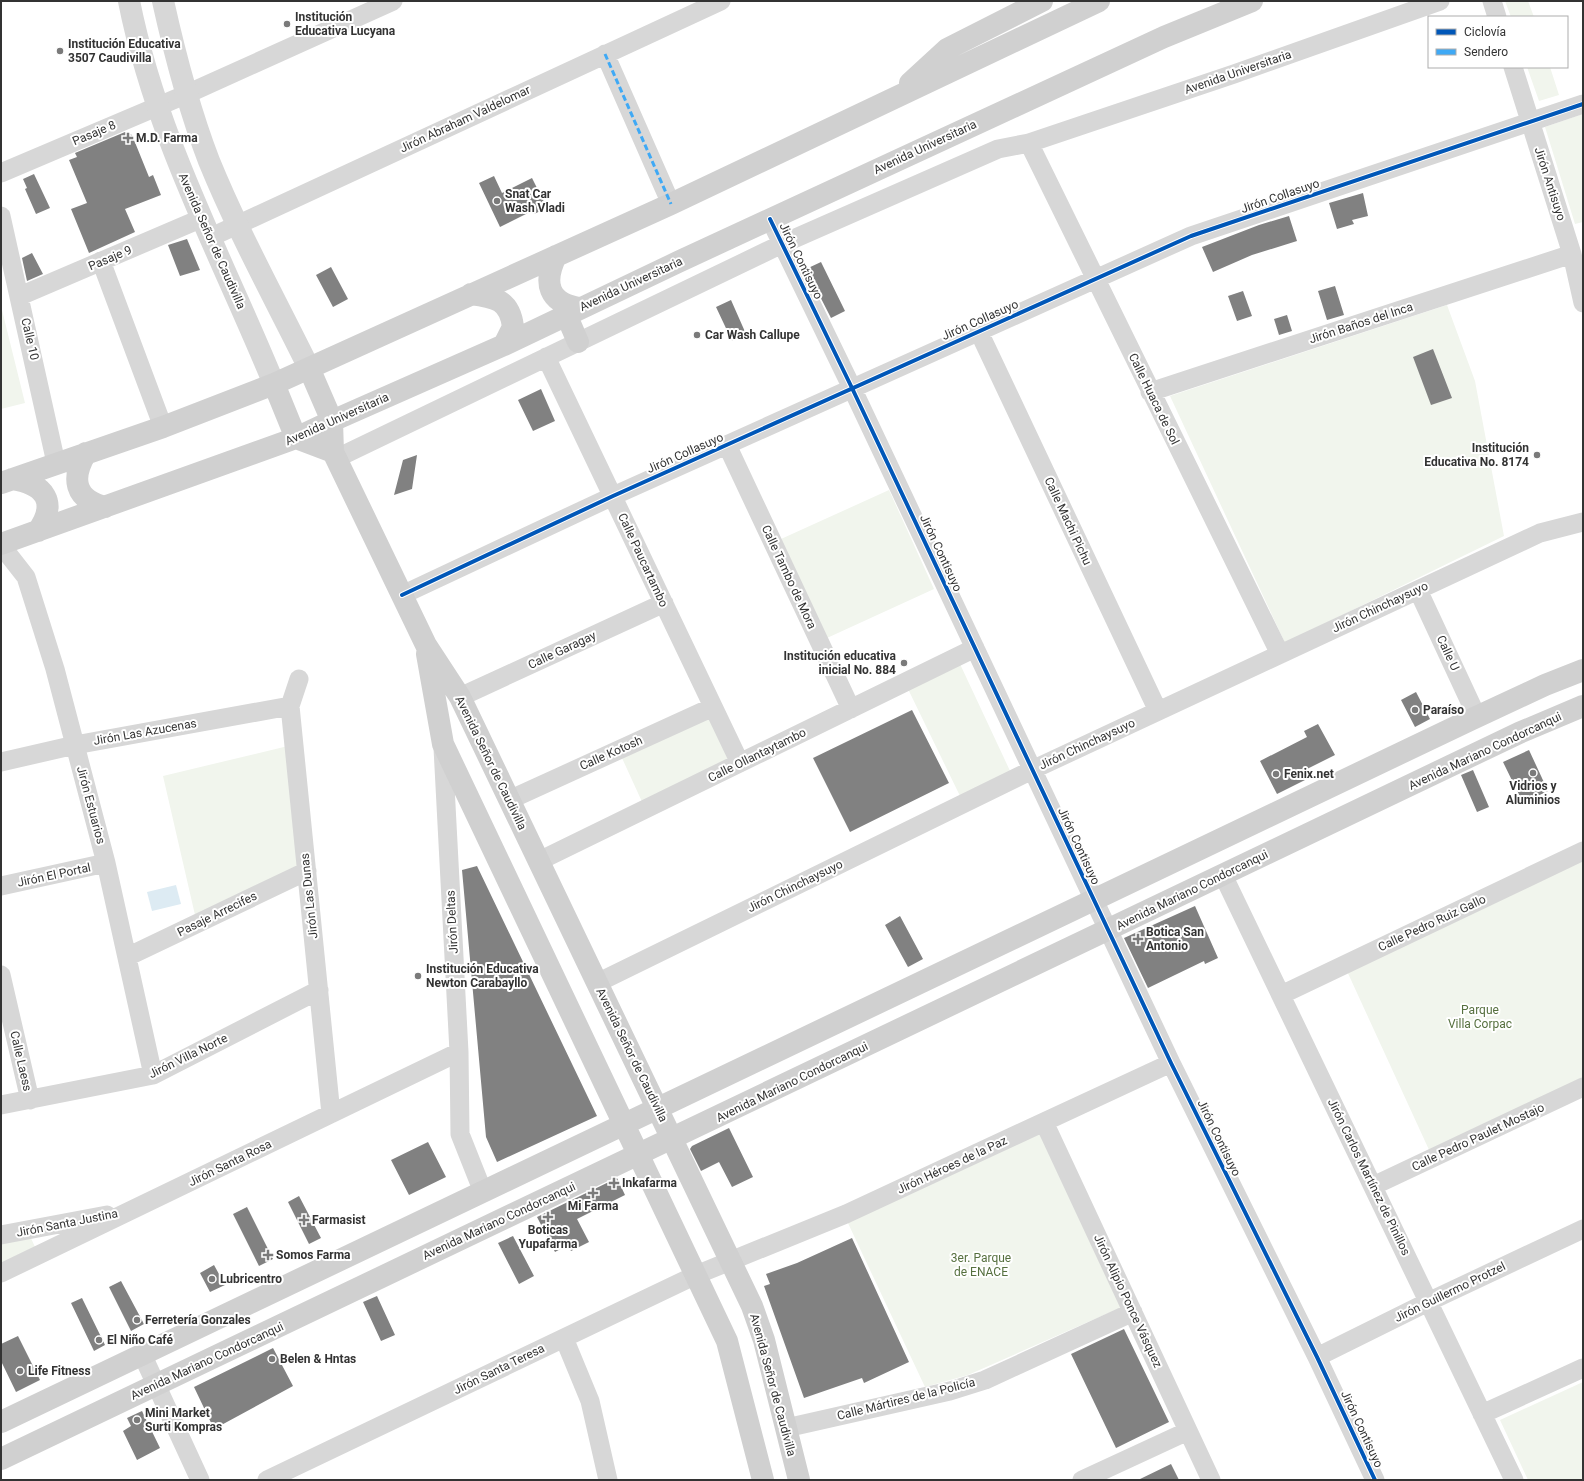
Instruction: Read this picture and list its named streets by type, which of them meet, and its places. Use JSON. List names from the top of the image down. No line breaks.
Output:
{"streets":{"main road":["Avenida Universitaria","Avenida Señor de Caudivilla","Avenida Mariano Condorcanqui"],"street":["Jirón Abraham Valdelomar","Pasaje 8","Jirón Antisuyo","Jirón Collasuyo","Pasaje 9","Jirón Contisuyo","Jirón Baños del Inca","Calle 10","Calle Huaca de Sol","Calle Machi Pichu","Calle Paucartambo","Calle Tambo de Mora","Jirón Chinchaysuyo","Calle Garagay","Calle U","Jirón Las Azucenas","Calle Kotosh","Calle Ollantaytambo","Jirón Estuarios","Jirón El Portal","Jirón Las Dunas","Pasaje Arrecifes","Jirón Deltas","Calle Pedro Ruiz Gallo","Jirón Villa Norte","Calle Laess","Calle Pedro Paulet Mostajo","Jirón Santa Rosa","Jirón Héroes de la Paz","Jirón Carlos Martínez de Pinillos","Jirón Santa Justina","Jirón Guillermo Protzel","Jirón Alipio Ponce Vásquez","Jirón Santa Teresa","Calle Mártires de la Policía"]},"crossings":[["Avenida Universitaria","Avenida Señor de Caudivilla"],["Avenida Universitaria","Jirón Contisuyo"],["Avenida Universitaria","Calle Huaca de Sol"],["Avenida Universitaria","Calle Paucartambo"],["Avenida Universitaria","Jirón Estuarios"],["Jirón Abraham Valdelomar","Avenida Señor de Caudivilla"],["Jirón Abraham Valdelomar","Pasaje 9"],["Pasaje 8","Avenida Señor de Caudivilla"],["Jirón Antisuyo","Jirón Collasuyo"],["Jirón Antisuyo","Jirón Baños del Inca"],["Jirón Collasuyo","Avenida Señor de Caudivilla"],["Jirón Collasuyo","Jirón Contisuyo"],["Jirón Collasuyo","Calle Huaca de Sol"],["Jirón Collasuyo","Calle Machi Pichu"],["Jirón Collasuyo","Calle Paucartambo"],["Jirón Collasuyo","Calle Tambo de Mora"],["Avenida Señor de Caudivilla","Pasaje 9"],["Avenida Señor de Caudivilla","Jirón Chinchaysuyo"],["Avenida Señor de Caudivilla","Calle Garagay"],["Avenida Señor de Caudivilla","Avenida Mariano Condorcanqui"],["Avenida Señor de Caudivilla","Calle Kotosh"],["Avenida Señor de Caudivilla","Calle Ollantaytambo"],["Avenida Señor de Caudivilla","Jirón Deltas"],["Avenida Señor de Caudivilla","Jirón Héroes de la Paz"],["Avenida Señor de Caudivilla","Jirón Santa Teresa"],["Avenida Señor de Caudivilla","Calle Mártires de la Policía"],["Pasaje 9","Calle 10"],["Jirón Contisuyo","Jirón Chinchaysuyo"],["Jirón Contisuyo","Avenida Mariano Condorcanqui"],["Jirón Contisuyo","Calle Ollantaytambo"],["Jirón Contisuyo","Jirón Héroes de la Paz"],["Jirón Contisuyo","Jirón Guillermo Protzel"],["Jirón Baños del Inca","Calle Huaca de Sol"],["Calle Huaca de Sol","Jirón Chinchaysuyo"],["Calle Machi Pichu","Jirón Chinchaysuyo"],["Calle Paucartambo","Calle Garagay"],["Calle Paucartambo","Calle Kotosh"],["Calle Paucartambo","Calle Ollantaytambo"],["Calle Tambo de Mora","Calle Ollantaytambo"],["Jirón Chinchaysuyo","Calle U"],["Jirón Las Azucenas","Jirón Estuarios"],["Jirón Las Azucenas","Jirón Las Dunas"],["Avenida Mariano Condorcanqui","Jirón Carlos Martínez de Pinillos"],["Jirón Estuarios","Jirón El Portal"],["Jirón Estuarios","Pasaje Arrecifes"],["Jirón Estuarios","Jirón Villa Norte"],["Jirón Las Dunas","Pasaje Arrecifes"],["Jirón Las Dunas","Jirón Villa Norte"],["Jirón Las Dunas","Jirón Santa Rosa"],["Jirón Deltas","Jirón Santa Rosa"],["Calle Pedro Ruiz Gallo","Jirón Carlos Martínez de Pinillos"],["Jirón Villa Norte","Calle Laess"],["Calle Pedro Paulet Mostajo","Jirón Carlos Martínez de Pinillos"],["Jirón Santa Rosa","Jirón Santa Justina"],["Jirón Héroes de la Paz","Jirón Alipio Ponce Vásquez"],["Jirón Héroes de la Paz","Jirón Santa Teresa"],["Jirón Carlos Martínez de Pinillos","Jirón Guillermo Protzel"],["Jirón Alipio Ponce Vásquez","Calle Mártires de la Policía"]],"parks":["Parque Villa Corpac","3er. Parque de ENACE"],"places":{"other":["Institución Educativa Lucyana","Institución Educativa 3507 Caudivilla","Snat Car Wash Vladi","Car Wash Callupe","Institución Educativa No. 8174","Institución educativa inicial No. 884","Paraíso","Vidrios y Aluminios","Fenix.net","Institución Educativa Newton Carabayllo","Lubricentro","Ferretería Gonzales","El Niño Café","Belen & Hntas","Life Fitness","Mini Market Surti Kompras"],"health":["M.D. Farma","Botica San Antonio","Inkafarma","Mi Farma","Boticas Yupafarma","Farmasist","Somos Farma"]},"legend":["Ciclovía","Sendero"]}
